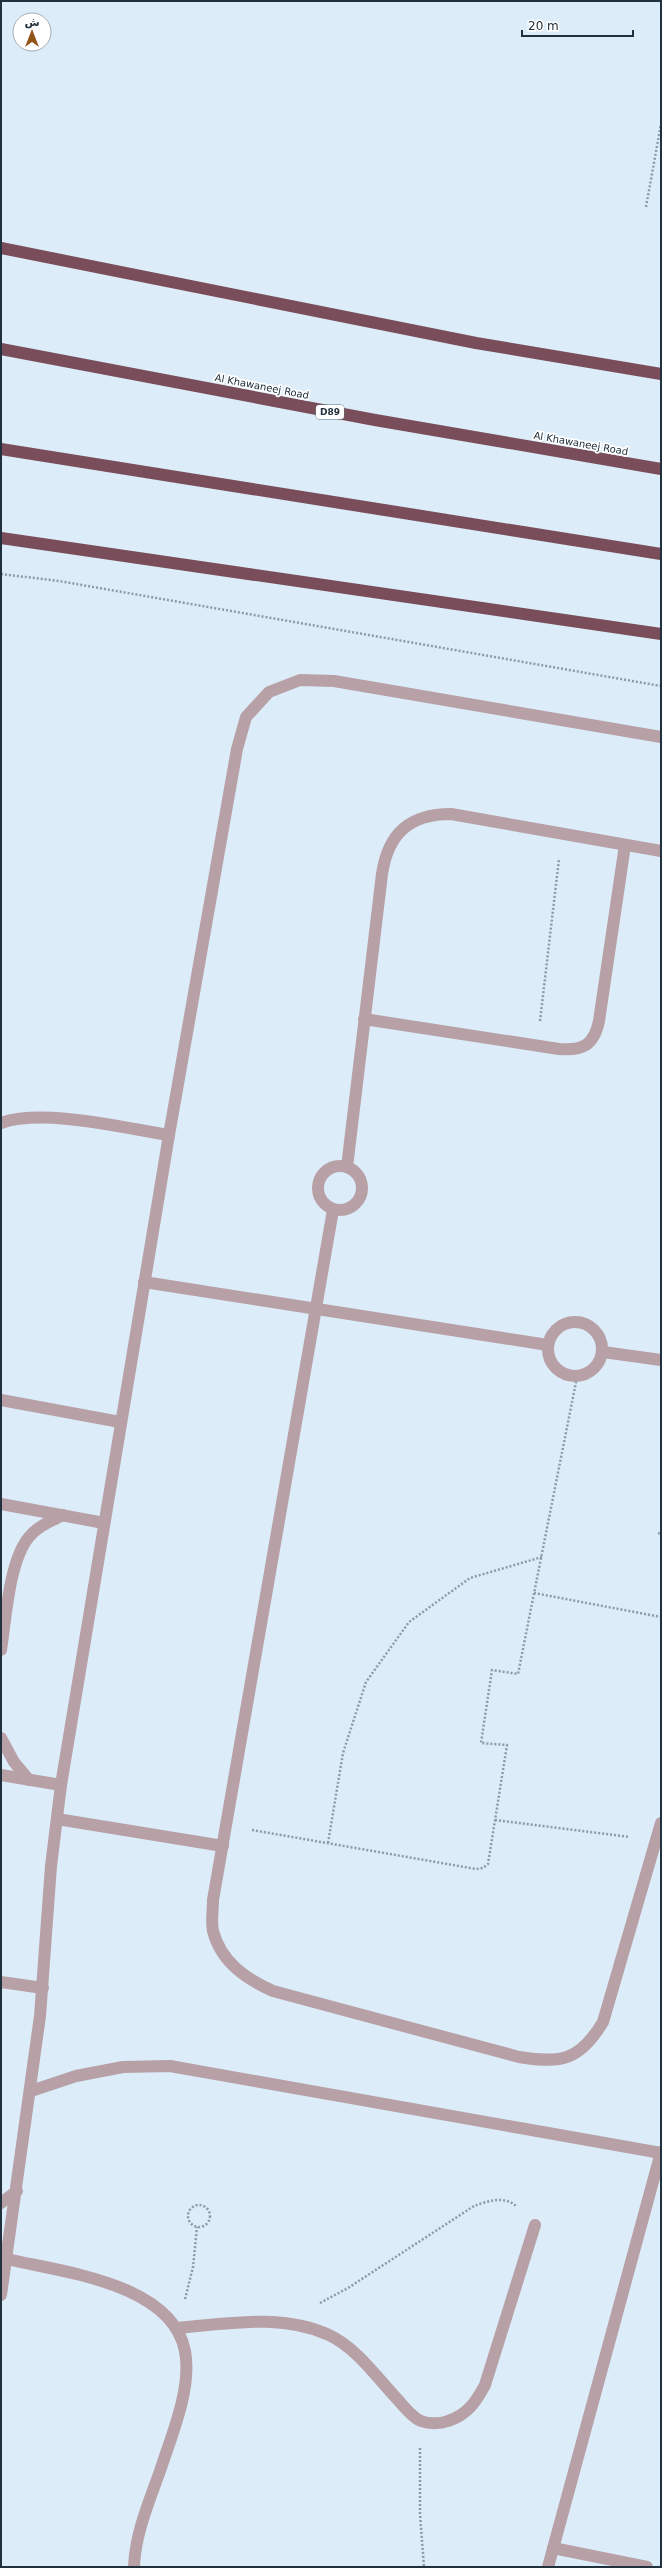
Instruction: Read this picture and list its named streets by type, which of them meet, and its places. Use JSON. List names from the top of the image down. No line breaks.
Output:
{"streets":{"highway":["Al Khawaneej Road","D89"]},"scale_bar":"20 m","north":"top"}
